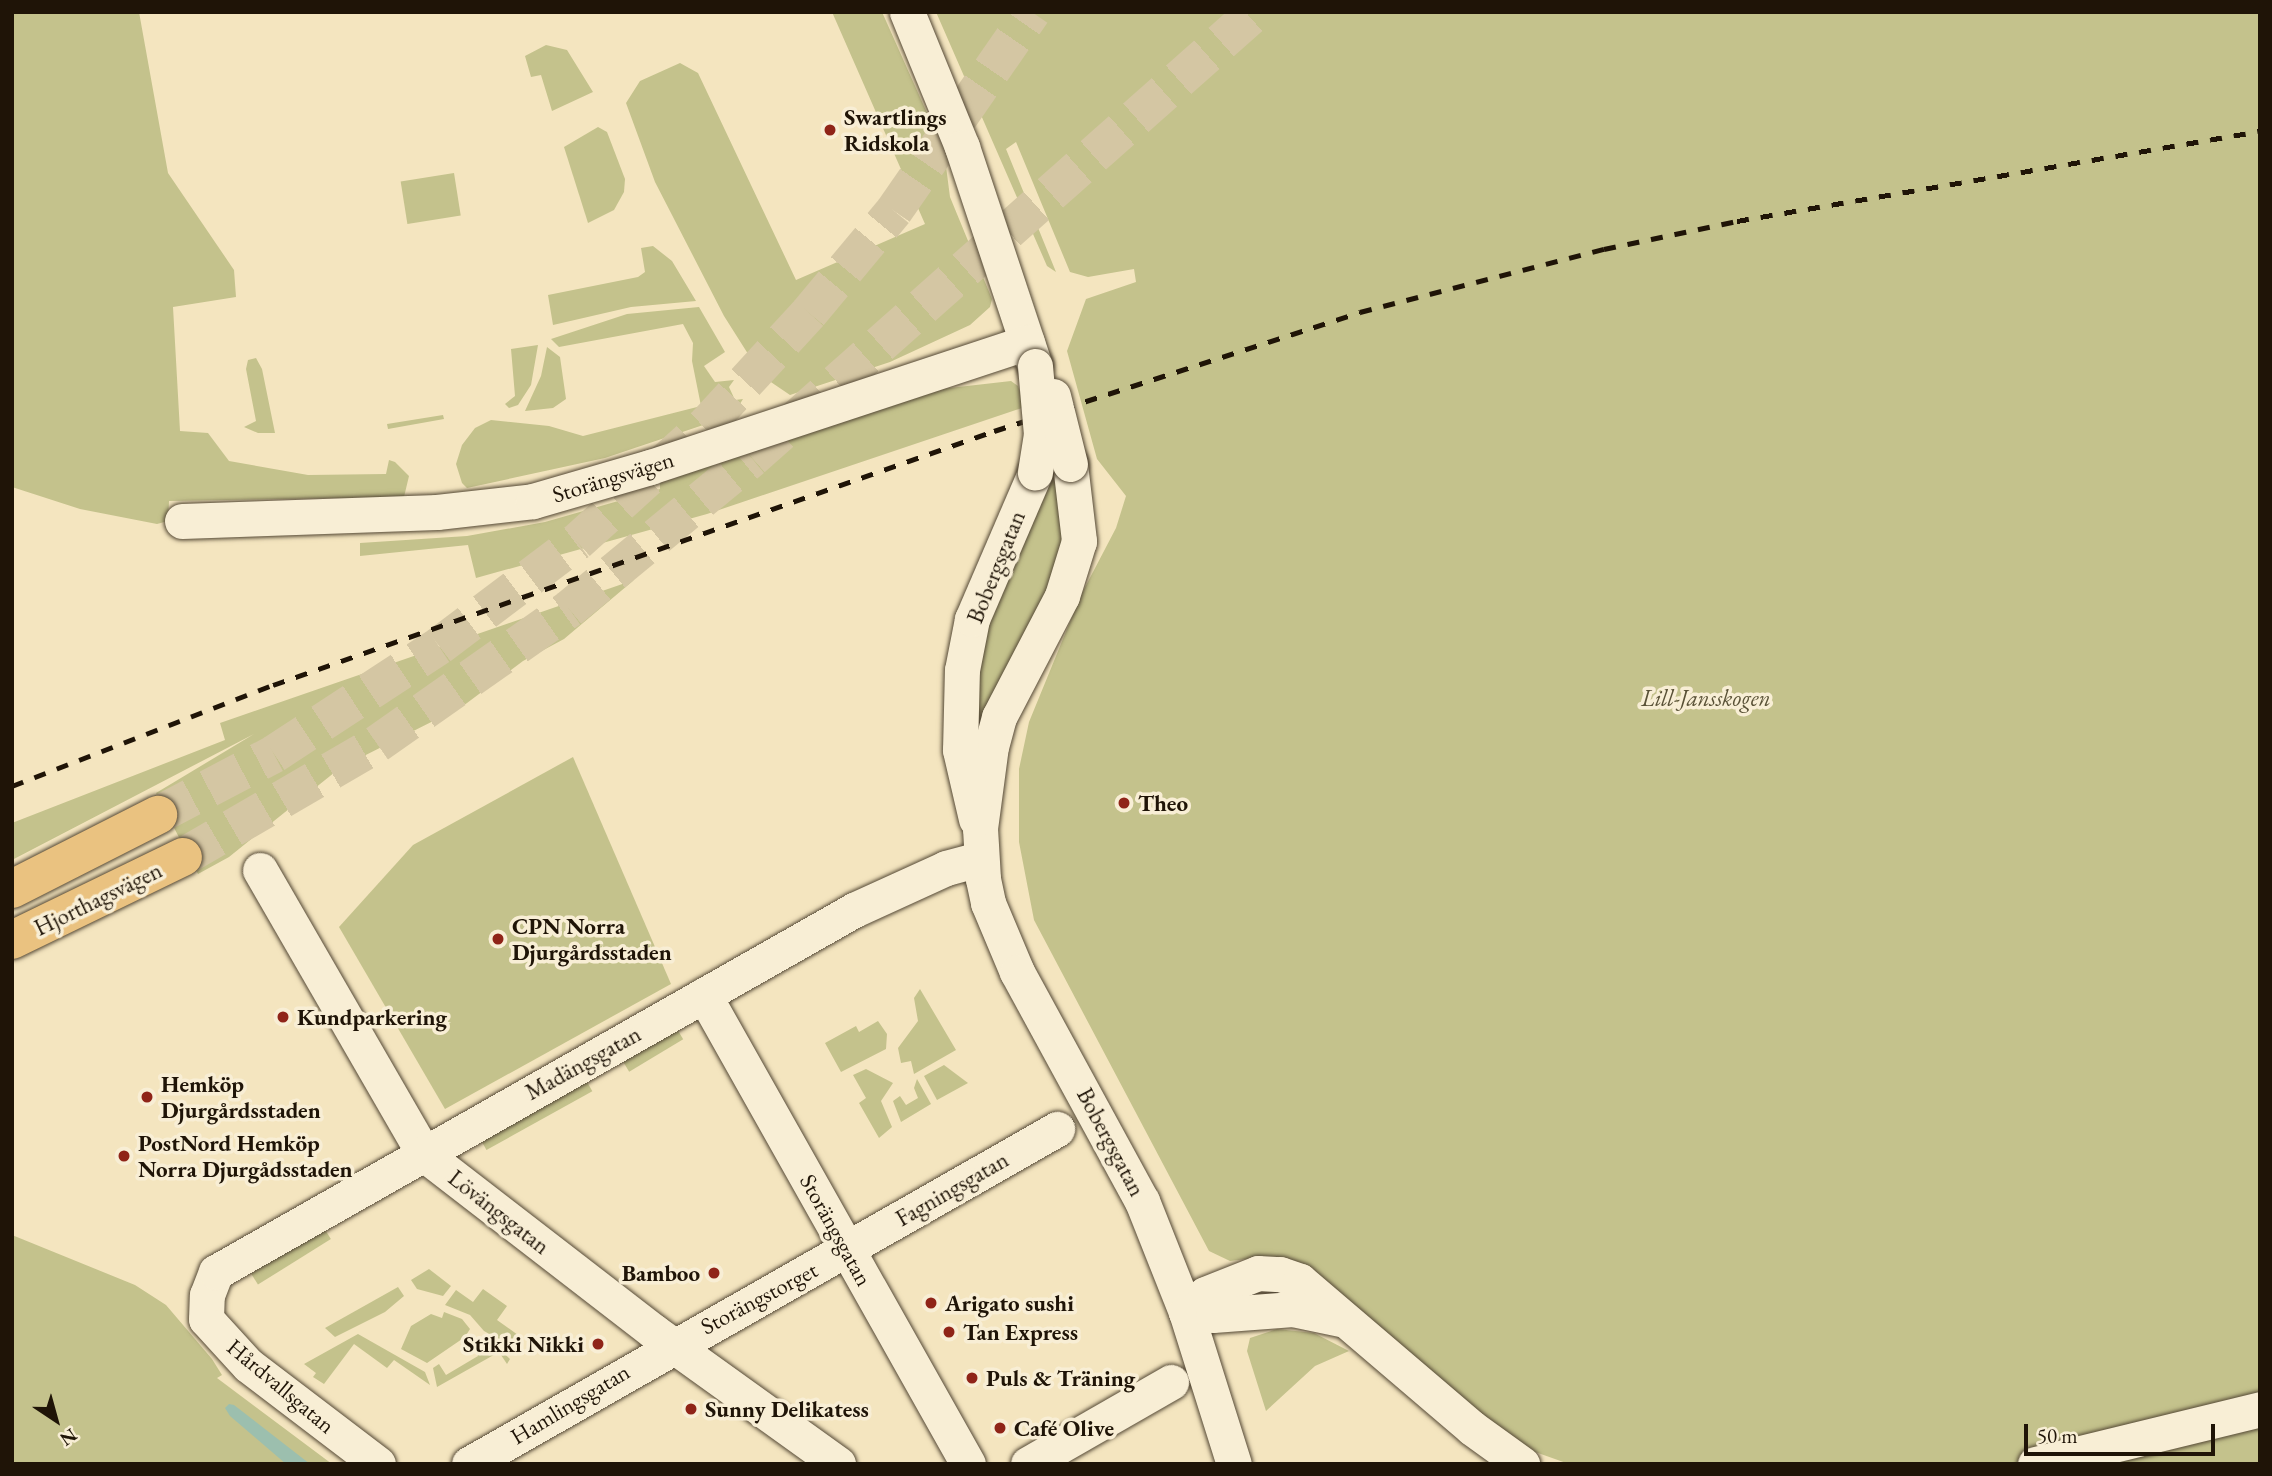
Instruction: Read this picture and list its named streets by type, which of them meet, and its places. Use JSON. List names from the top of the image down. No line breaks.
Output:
{"streets":{"highway":["Hjorthagsvägen"],"street":["Storängsvägen","Bobergsgatan","Madängsgatan","Fagningsgatan","Lövängsgatan","Storängsgatan","Storängstorget","Hårdvallsgatan","Hamlingsgatan"]},"crossings":[["Storängsvägen","Bobergsgatan"],["Bobergsgatan","Madängsgatan"],["Madängsgatan","Lövängsgatan"],["Madängsgatan","Storängsgatan"],["Madängsgatan","Hårdvallsgatan"],["Fagningsgatan","Storängsgatan"],["Fagningsgatan","Storängstorget"],["Lövängsgatan","Storängstorget"],["Lövängsgatan","Hamlingsgatan"],["Storängsgatan","Storängstorget"],["Storängstorget","Hamlingsgatan"]],"parks":["Lill-Jansskogen"],"places":["Swartlings Ridskola","Theo","CPN Norra Djurgårdsstaden","Kundparkering","Hemköp Djurgårdsstaden","PostNord Hemköp Norra Djurgådsstaden","Bamboo","Arigato sushi","Tan Express","Stikki Nikki","Puls & Träning","Sunny Delikatess","Café Olive"],"scale_bar":"50 m","north":"bottom right"}
